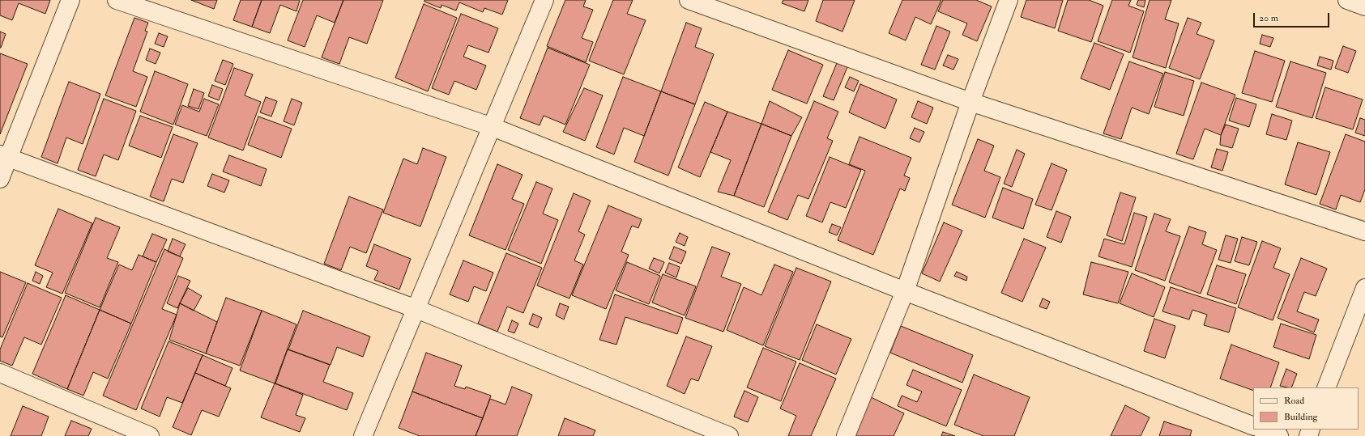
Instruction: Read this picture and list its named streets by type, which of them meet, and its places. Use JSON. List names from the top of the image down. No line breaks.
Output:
{"legend":["Road","Building"],"scale_bar":"20 m"}
